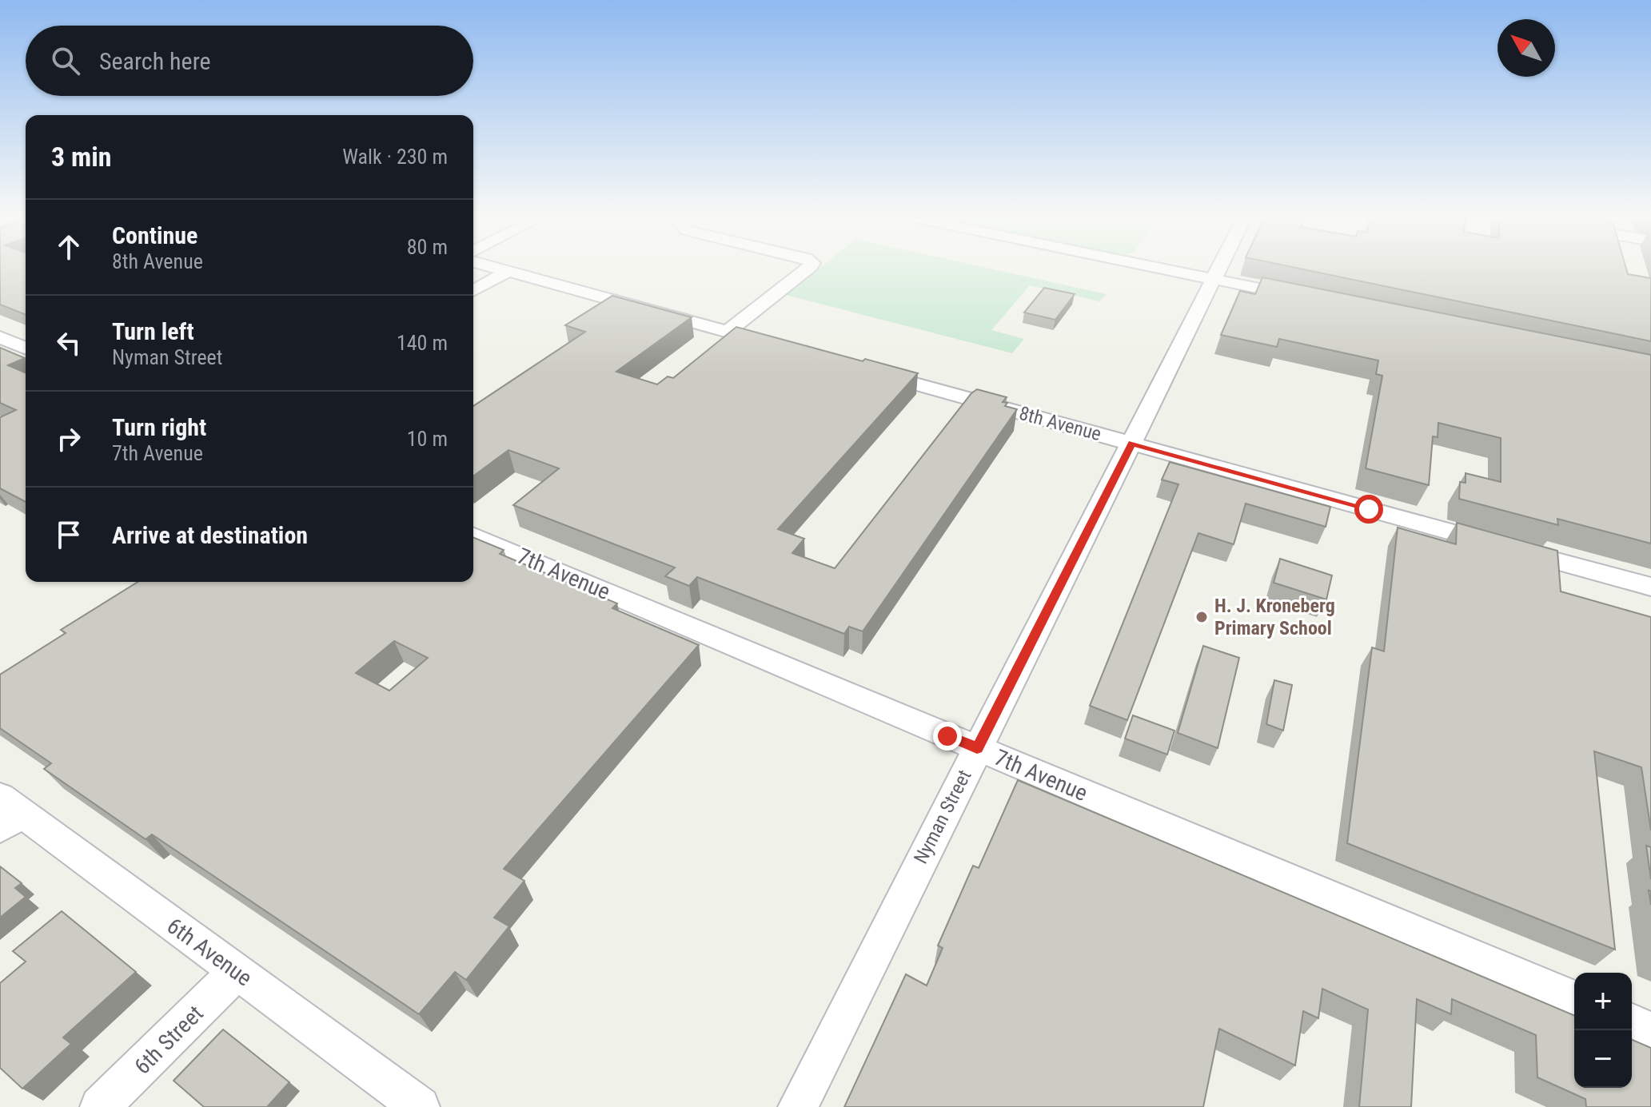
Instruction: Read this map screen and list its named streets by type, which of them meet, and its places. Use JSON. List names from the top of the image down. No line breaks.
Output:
{"streets":{"street":["8th Avenue","7th Avenue","Nyman Street","6th Avenue","6th Street"]},"crossings":[["8th Avenue","Nyman Street"],["7th Avenue","Nyman Street"],["6th Avenue","6th Street"]],"places":["H. J. Kroneberg Primary School"],"north":"top left","page":{"search":"Search here","heading":["3 min","Walk · 230 m"],"list":[["Continue","8th Avenue","80 m"],["Turn left","Nyman Street","140 m"],["Turn right","7th Avenue","10 m"],"Arrive at destination"],"map_buttons":["+","−"]}}
